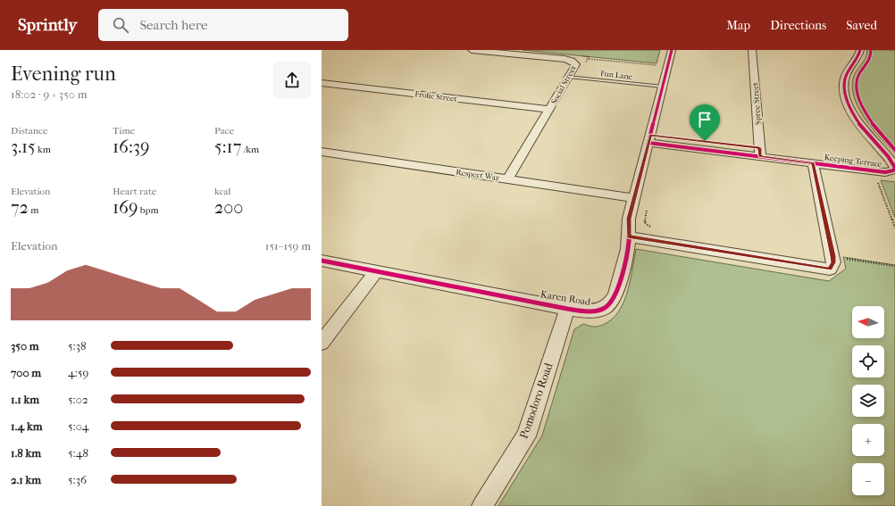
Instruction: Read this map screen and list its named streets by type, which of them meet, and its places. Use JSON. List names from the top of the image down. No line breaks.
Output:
{"streets":{"street":["Social Street","Frolic Street","Spree Street","Keeping Terrace","Respect Way","Karen Road","Pomodoro Road"],"lane":["Fun Lane"]},"crossings":[["Fun Lane","Social Street"],["Fun Lane","Karen Road"],["Social Street","Frolic Street"],["Social Street","Respect Way"],["Spree Street","Keeping Terrace"],["Keeping Terrace","Karen Road"],["Respect Way","Karen Road"],["Karen Road","Pomodoro Road"]],"north":"left","page":{"header":"Sprintly","search":"Search here","nav":["Map","Directions","Saved"],"heading":["Evening run","18:02 · 9 × 350 m"],"stats":[["Distance","3.15 km"],["Time","16:39"],["Pace","5:17 /km"],["Elevation","72 m"],["Heart rate","169 bpm"],["kcal","200"]],"chart":["Elevation","151–159 m"],"map_buttons":["+","−"],"list":[{"name":"350 m","note":"5:38"},{"name":"700 m","note":"4:59"},{"name":"1.1 km","note":"5:02"},{"name":"1.4 km","note":"5:04"},{"name":"1.8 km","note":"5:48"},{"name":"2.1 km","note":"5:36"}]}}
